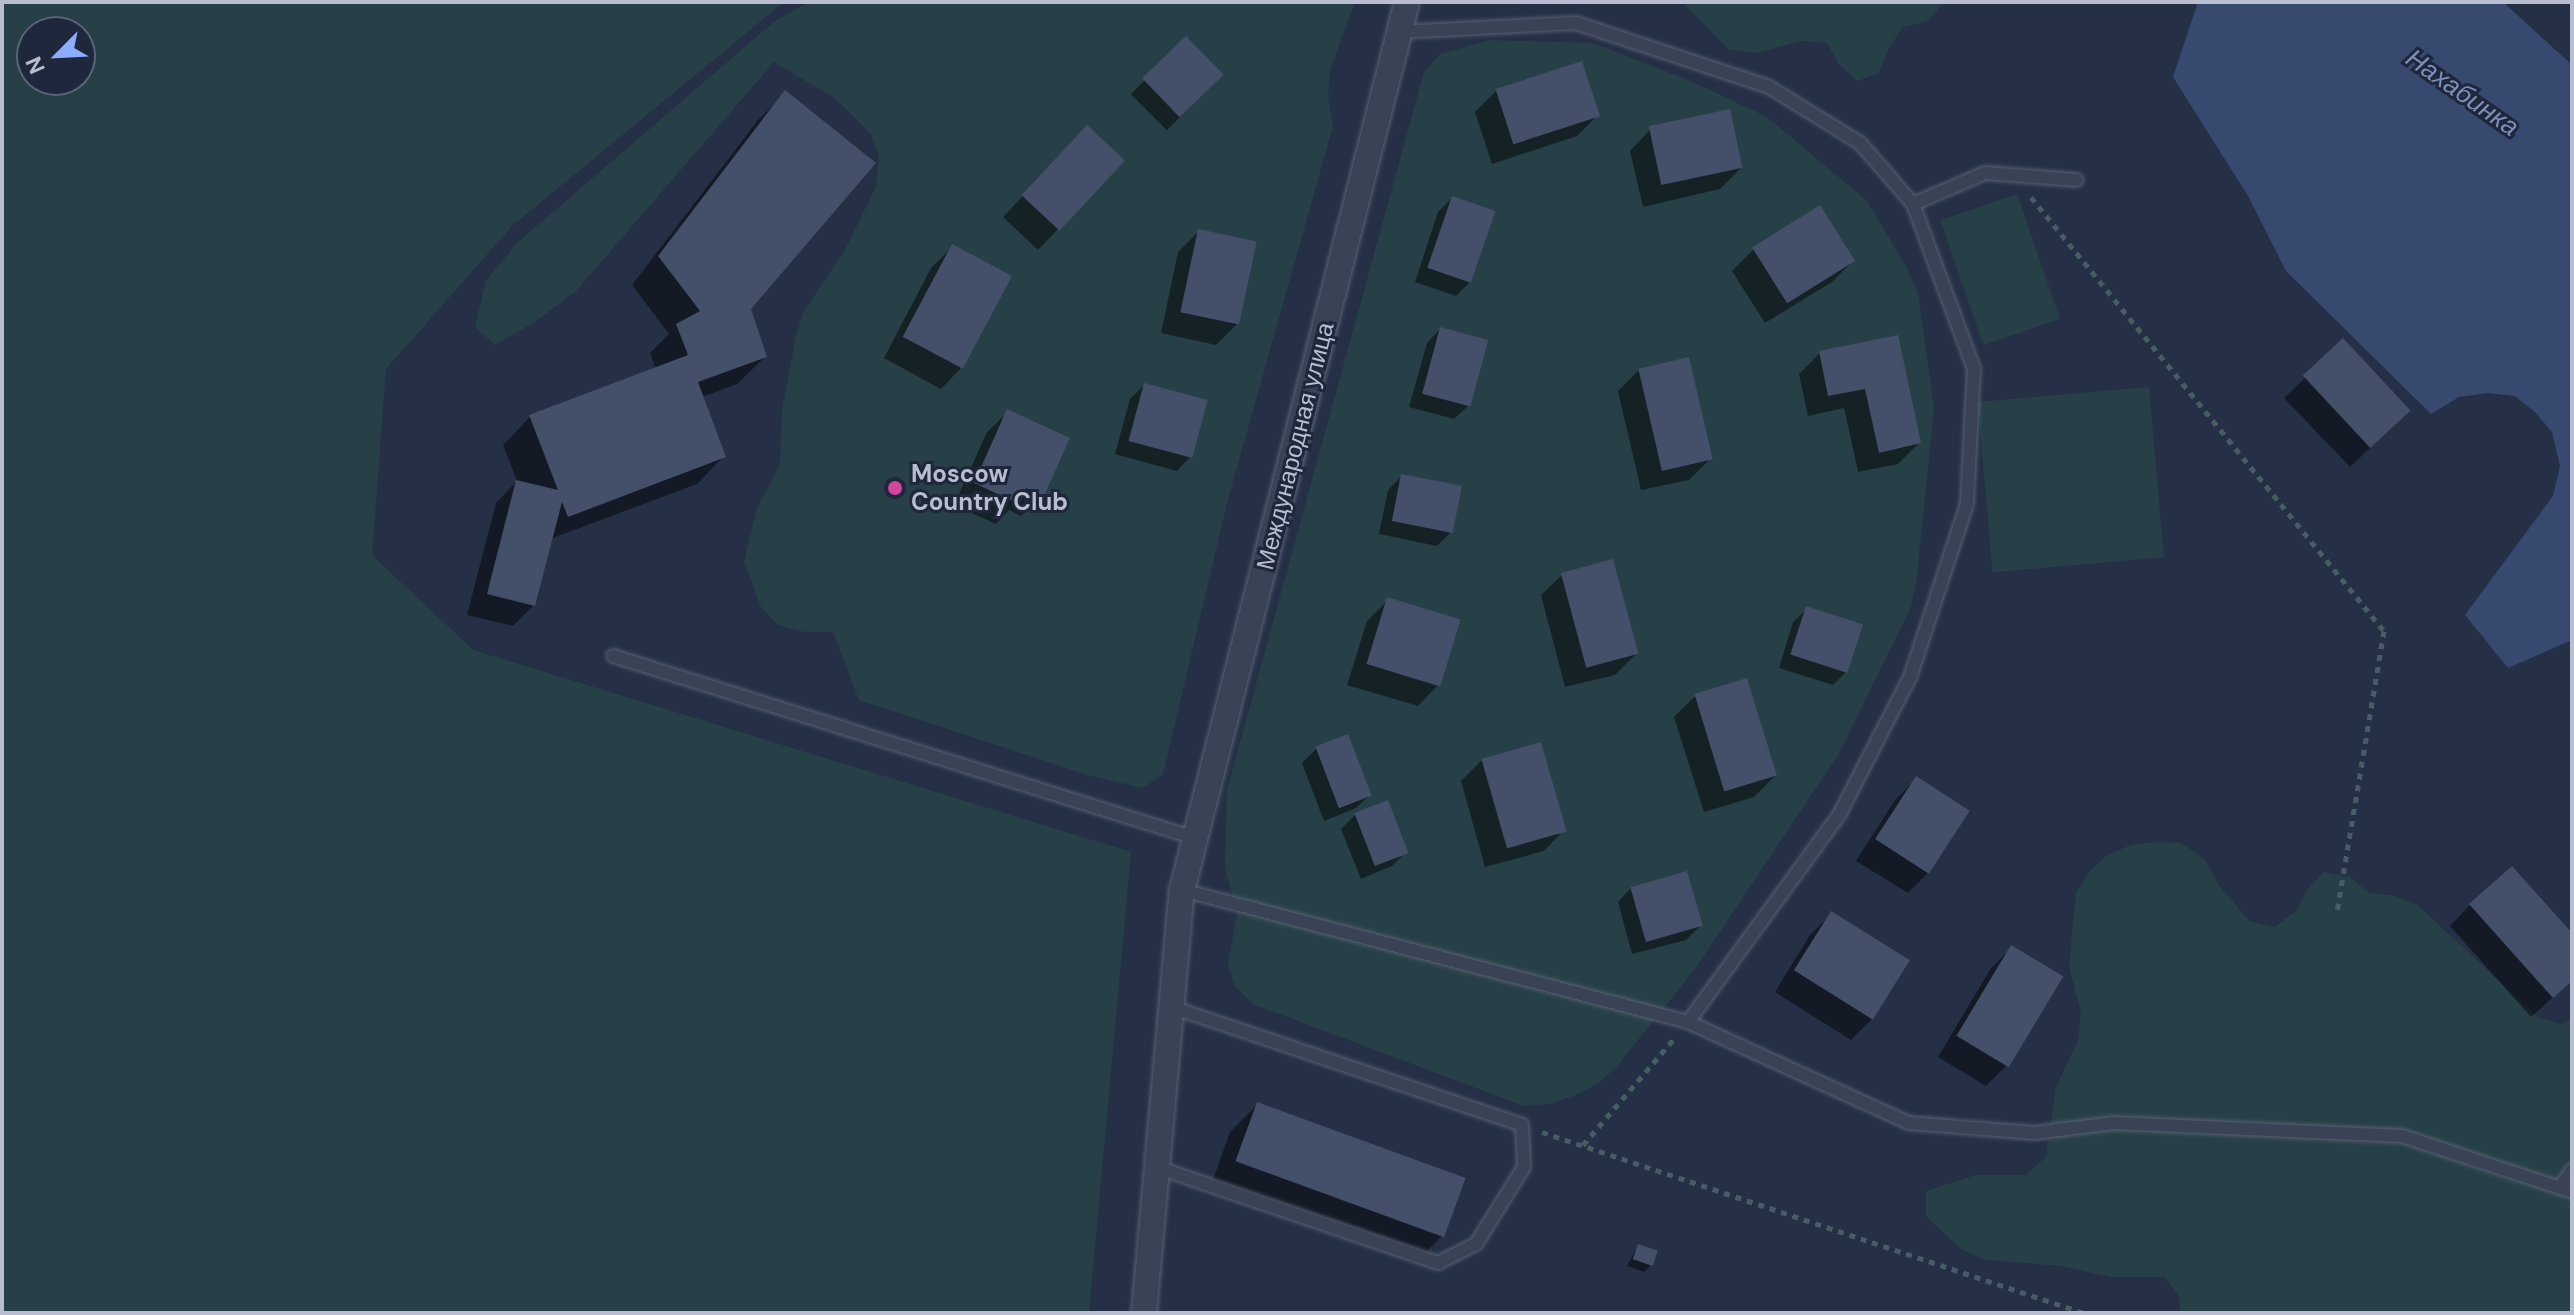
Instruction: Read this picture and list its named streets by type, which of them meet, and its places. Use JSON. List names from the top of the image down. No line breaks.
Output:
{"streets":{"street":["Международная улица"]},"water":["Нахабинка"],"places":["Moscow Country Club"],"north":"bottom left"}
